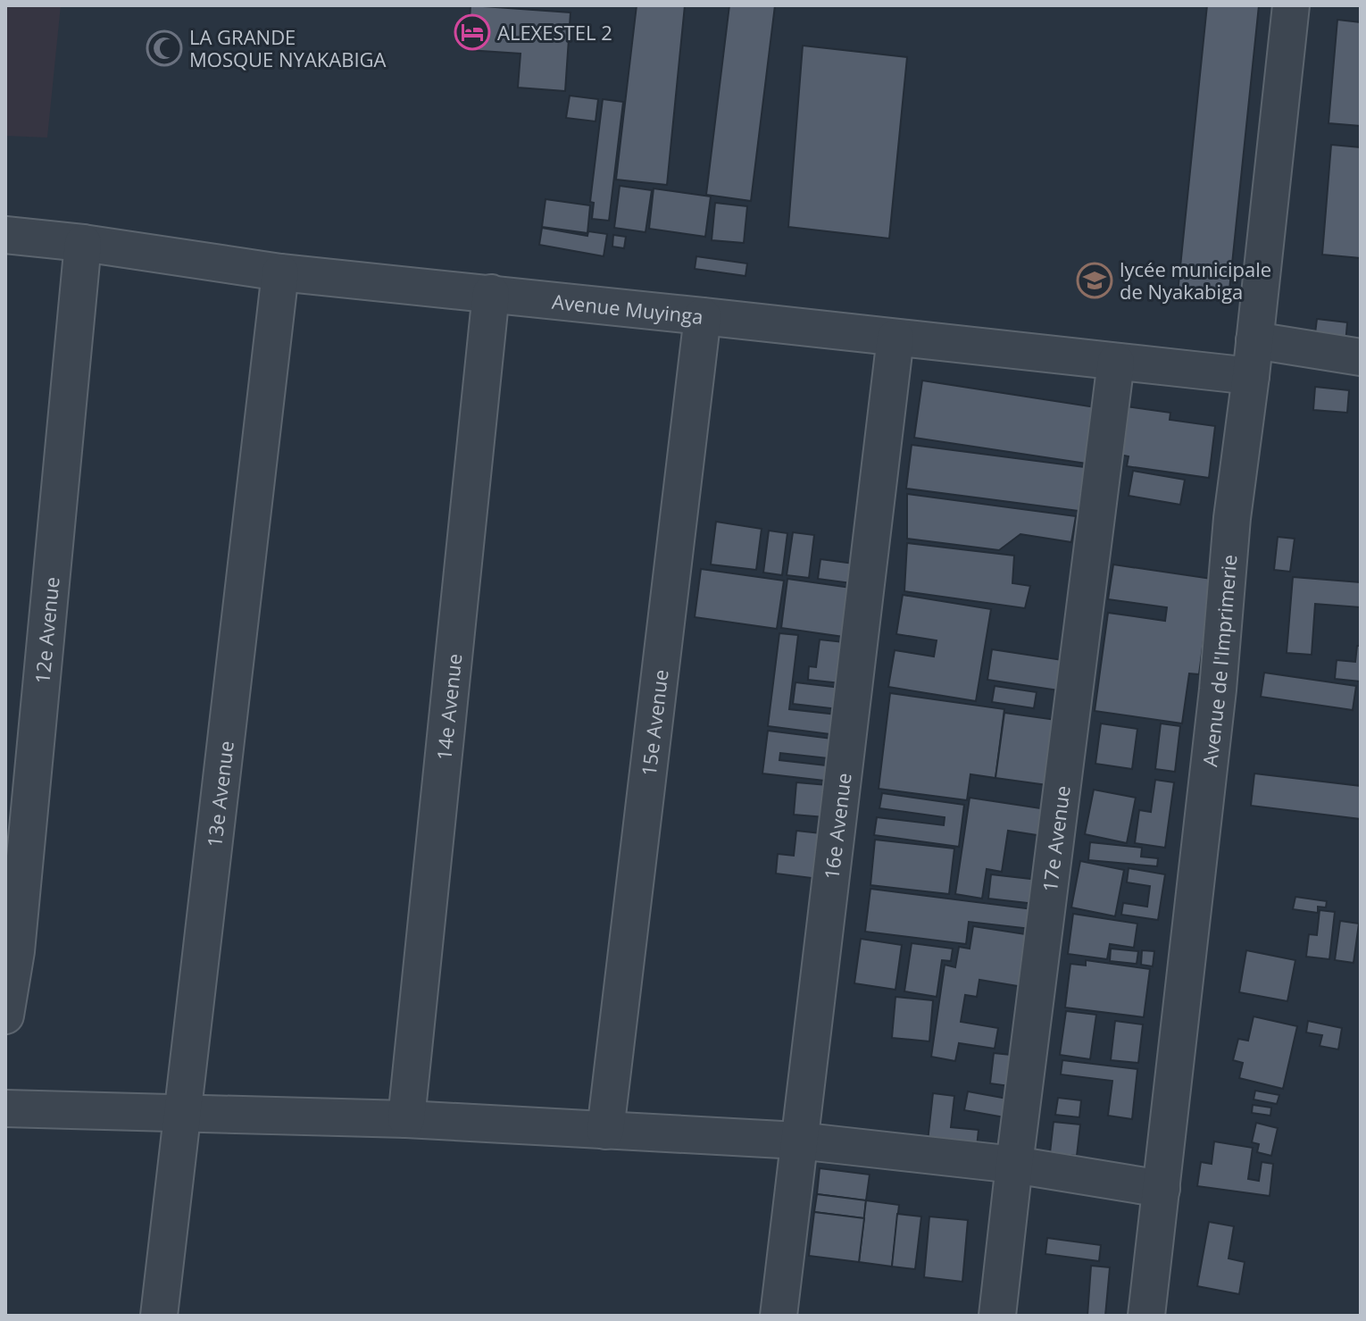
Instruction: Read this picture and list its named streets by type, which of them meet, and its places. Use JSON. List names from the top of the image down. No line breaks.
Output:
{"streets":{"street":["Avenue Muyinga","12e Avenue","Avenue de l'Imprimerie","14e Avenue","15e Avenue","13e Avenue","16e Avenue","17e Avenue"]},"crossings":[["Avenue Muyinga","12e Avenue"],["Avenue Muyinga","Avenue de l'Imprimerie"],["Avenue Muyinga","14e Avenue"],["Avenue Muyinga","15e Avenue"],["Avenue Muyinga","13e Avenue"],["Avenue Muyinga","16e Avenue"],["Avenue Muyinga","17e Avenue"]],"places":{"hotel":["ALEXESTEL 2"],"mosque":["LA GRANDE MOSQUE NYAKABIGA"],"school or university":["lycée municipale de Nyakabiga"]}}
